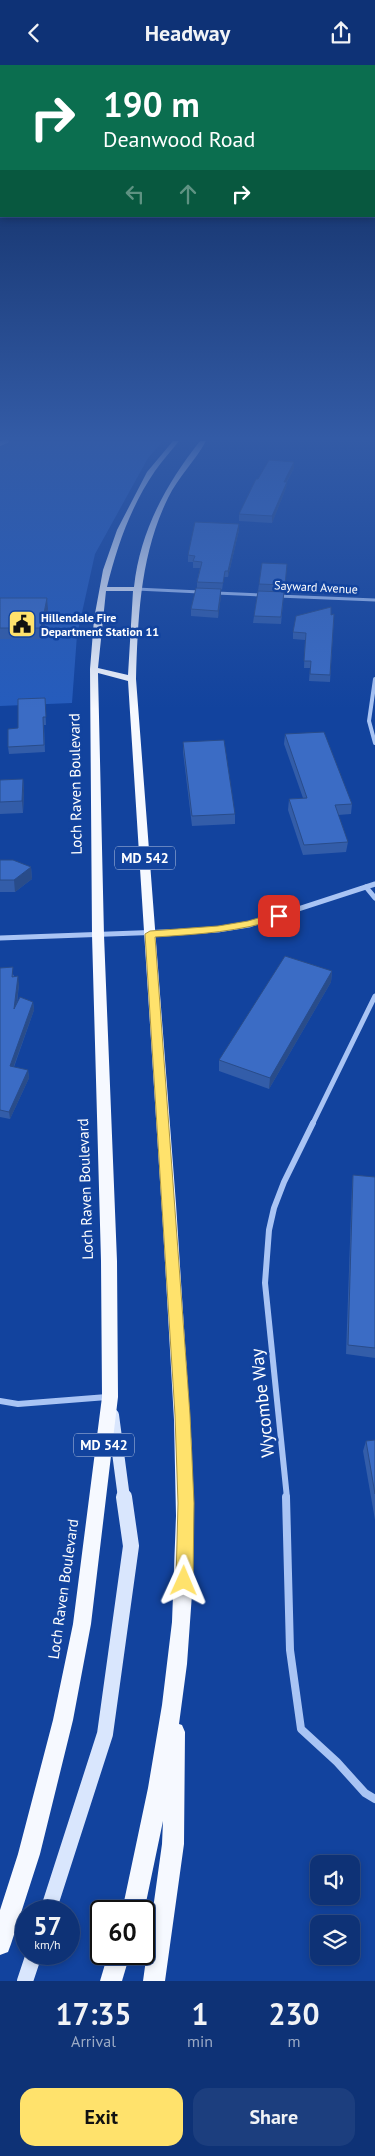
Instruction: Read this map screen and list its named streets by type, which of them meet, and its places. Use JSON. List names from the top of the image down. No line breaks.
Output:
{"streets":{"main road":["Loch Raven Boulevard","MD 542"],"street":["Sayward Avenue","Wycombe Way"]},"places":{"public building":["Hillendale Fire Department Station 11"]},"page":{"header":"Headway","turn":["190 m","Deanwood Road"],"speed":"57 km/h","limit":"60","eta":["17:35","Arrival","1","min","230","m"],"buttons":["Exit","Share"]}}
